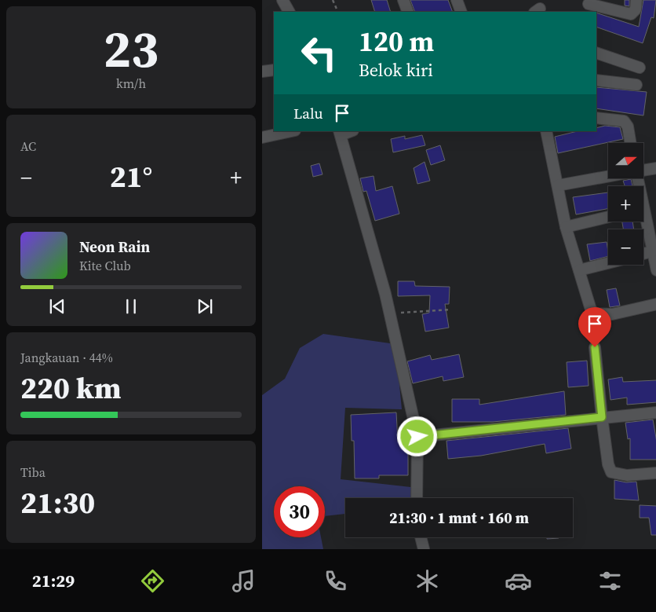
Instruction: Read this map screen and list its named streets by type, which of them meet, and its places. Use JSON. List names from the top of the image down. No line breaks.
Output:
{"north":"right","page":{"tile":[["23","km/h"],"AC",["Jangkauan · 44%","220 km"],["Tiba","21:30"]],"turn":["120 m","Belok kiri"],"then":"Lalu","map_buttons":["+","−"],"heat":["−","21°","+"],"song":["Neon Rain","Kite Club"],"limit":"30","trip":"21:30 · 1 mnt · 160 m","tabs":"21:29"}}
